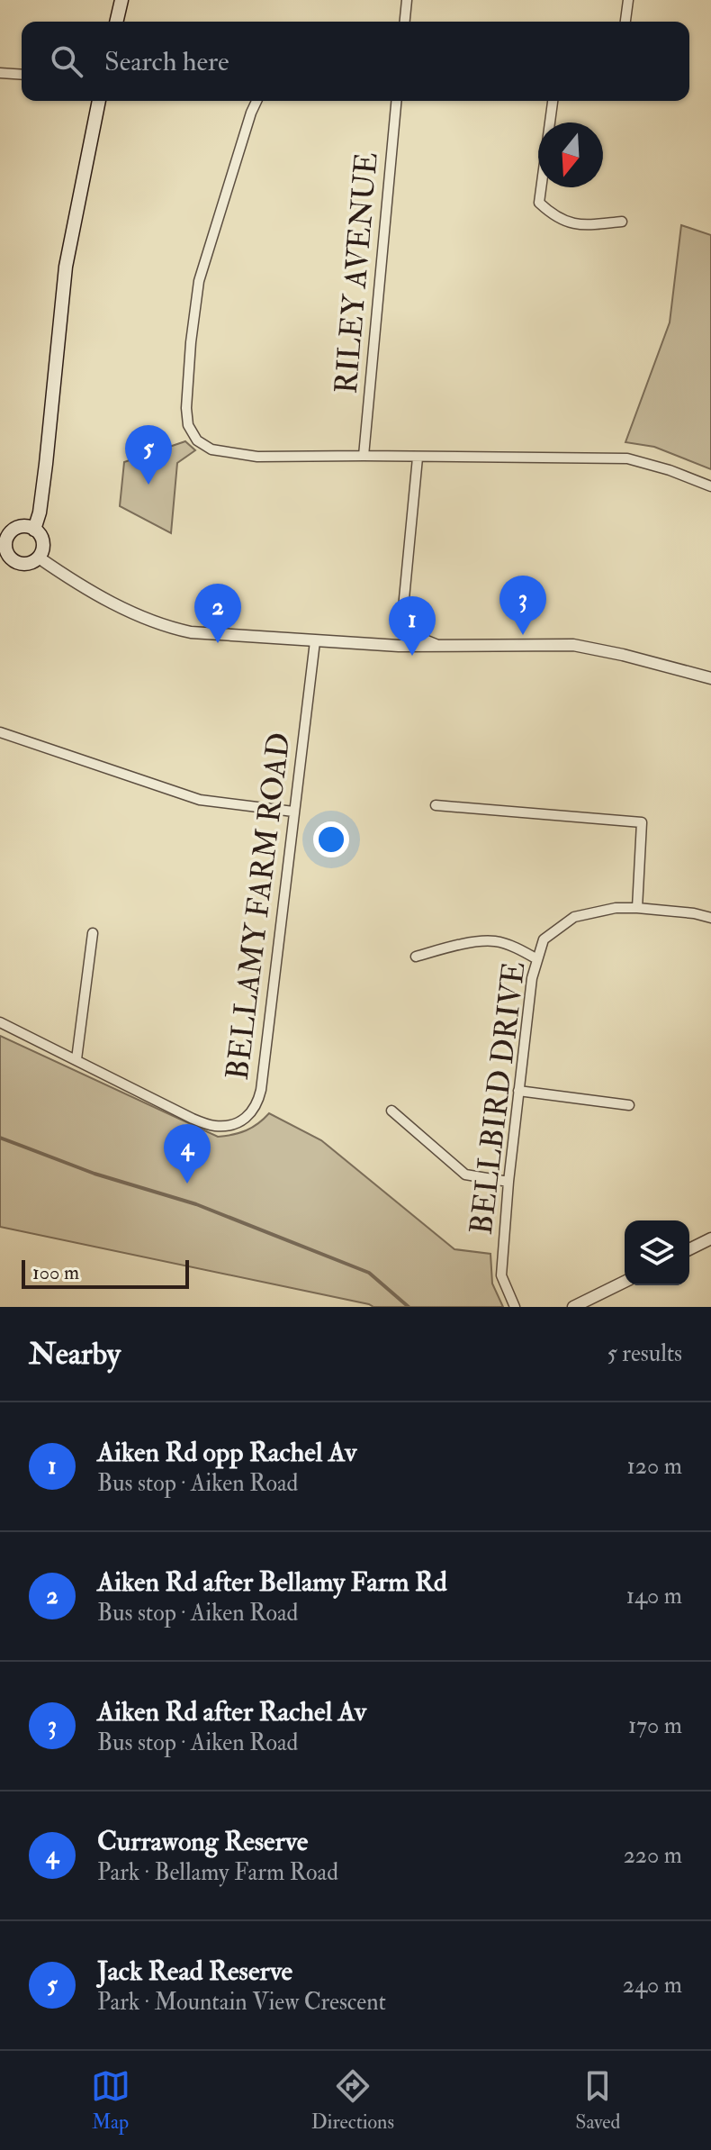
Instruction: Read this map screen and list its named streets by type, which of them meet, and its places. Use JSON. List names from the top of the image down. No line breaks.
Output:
{"streets":{"street":["RILEY AVENUE","BELLAMY FARM ROAD","BELLBIRD DRIVE"]},"scale_bar":"100 m","north":"bottom","page":{"search":"Search here","pins":["5","3","2","1","4"],"scale":"100 m","heading":["Nearby","5 results"],"list":[{"mark":"1","name":"Aiken Rd opp Rachel Av","note":"Bus stop · Aiken Road","value":"120 m"},{"mark":"2","name":"Aiken Rd after Bellamy Farm Rd","note":"Bus stop · Aiken Road","value":"140 m"},{"mark":"3","name":"Aiken Rd after Rachel Av","note":"Bus stop · Aiken Road","value":"170 m"},{"mark":"4","name":"Currawong Reserve","note":"Park · Bellamy Farm Road","value":"220 m"},{"mark":"5","name":"Jack Read Reserve","note":"Park · Mountain View Crescent","value":"240 m"}],"nav":["Map","Directions","Saved"]}}
